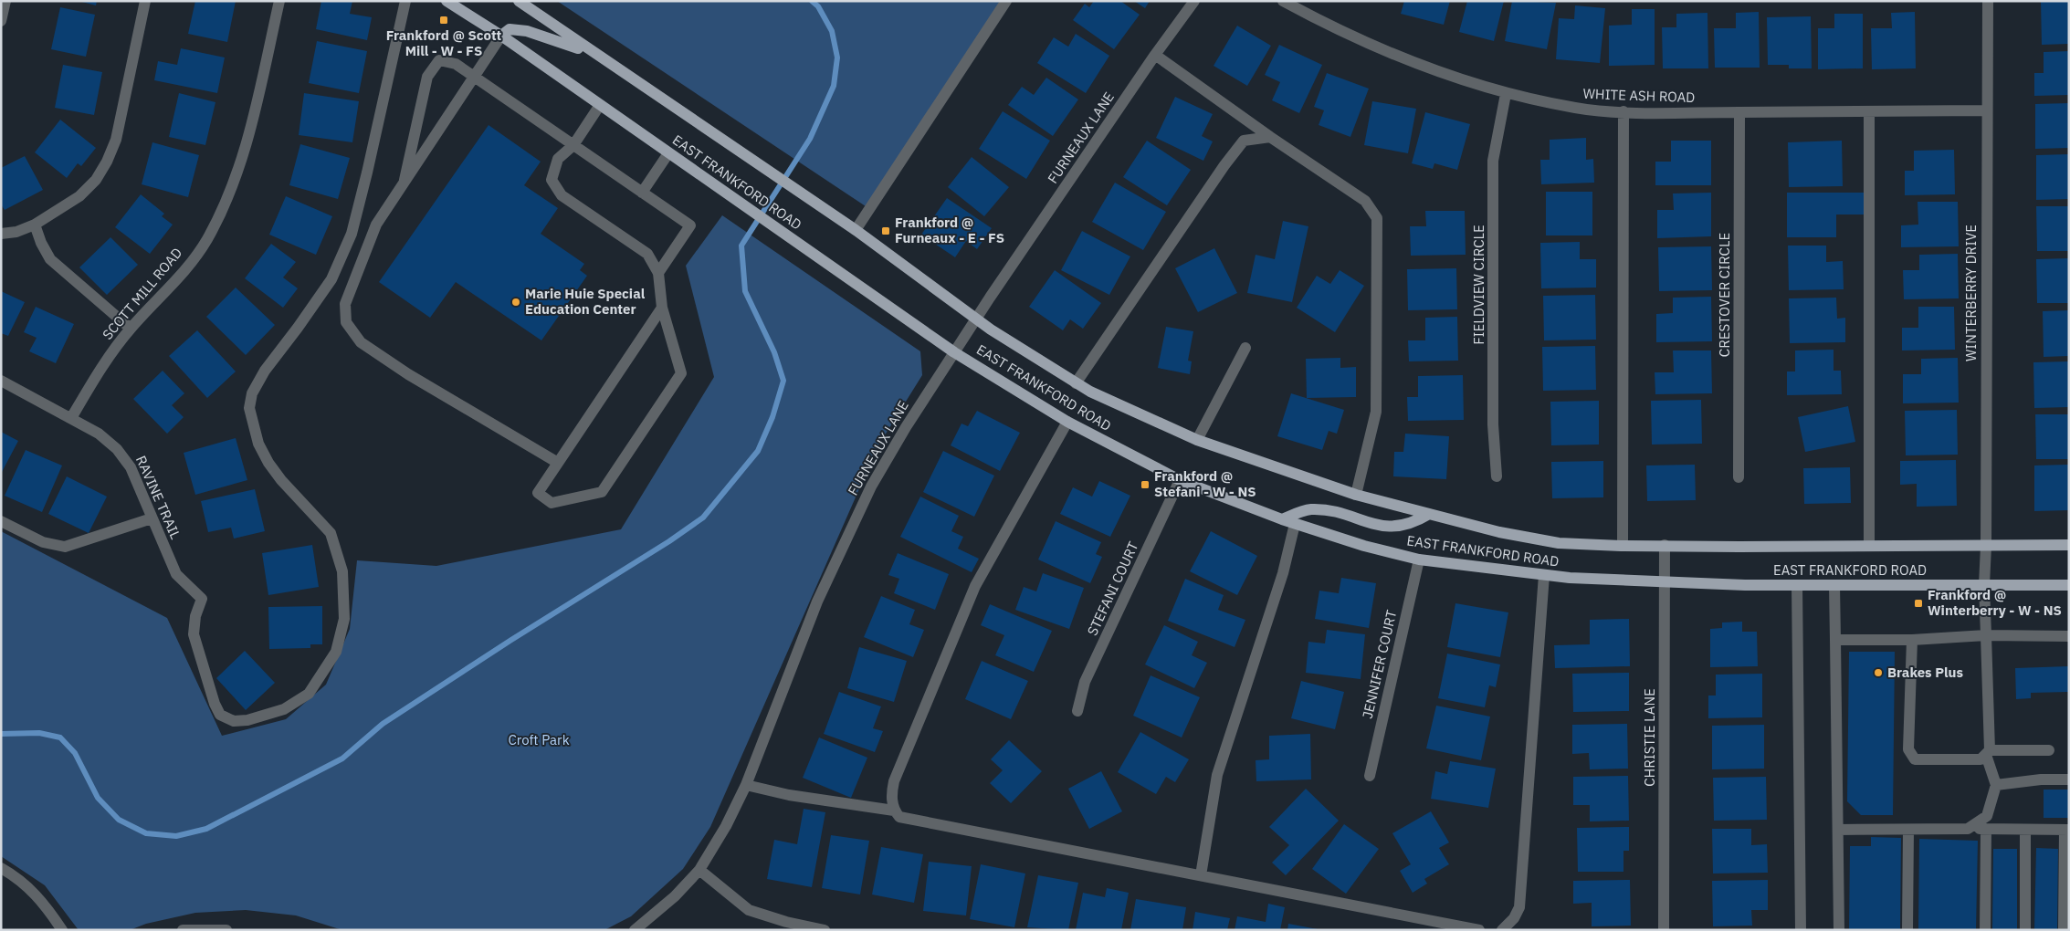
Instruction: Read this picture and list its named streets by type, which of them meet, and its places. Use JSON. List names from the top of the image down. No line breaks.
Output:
{"streets":{"main road":["EAST FRANKFORD ROAD"],"street":["WHITE ASH ROAD","FURNEAUX LANE","FIELDVIEW CIRCLE","WINTERBERRY DRIVE","SCOTT MILL ROAD","CRESTOVER CIRCLE","RAVINE TRAIL","STEFANI COURT","JENNIFER COURT","CHRISTIE LANE"]},"crossings":[["WHITE ASH ROAD","FIELDVIEW CIRCLE"],["WHITE ASH ROAD","WINTERBERRY DRIVE"],["WHITE ASH ROAD","CRESTOVER CIRCLE"],["FURNEAUX LANE","EAST FRANKFORD ROAD"],["EAST FRANKFORD ROAD","WINTERBERRY DRIVE"],["EAST FRANKFORD ROAD","STEFANI COURT"],["EAST FRANKFORD ROAD","JENNIFER COURT"],["EAST FRANKFORD ROAD","CHRISTIE LANE"],["SCOTT MILL ROAD","RAVINE TRAIL"]],"parks":["Croft Park"],"places":{"transit":["Frankford @ Scott Mill - W - FS","Frankford @ Furneaux - E - FS","Frankford @ Stefani - W - NS","Frankford @ Winterberry - W - NS"],"other":["Marie Huie Special Education Center","Brakes Plus"]}}
